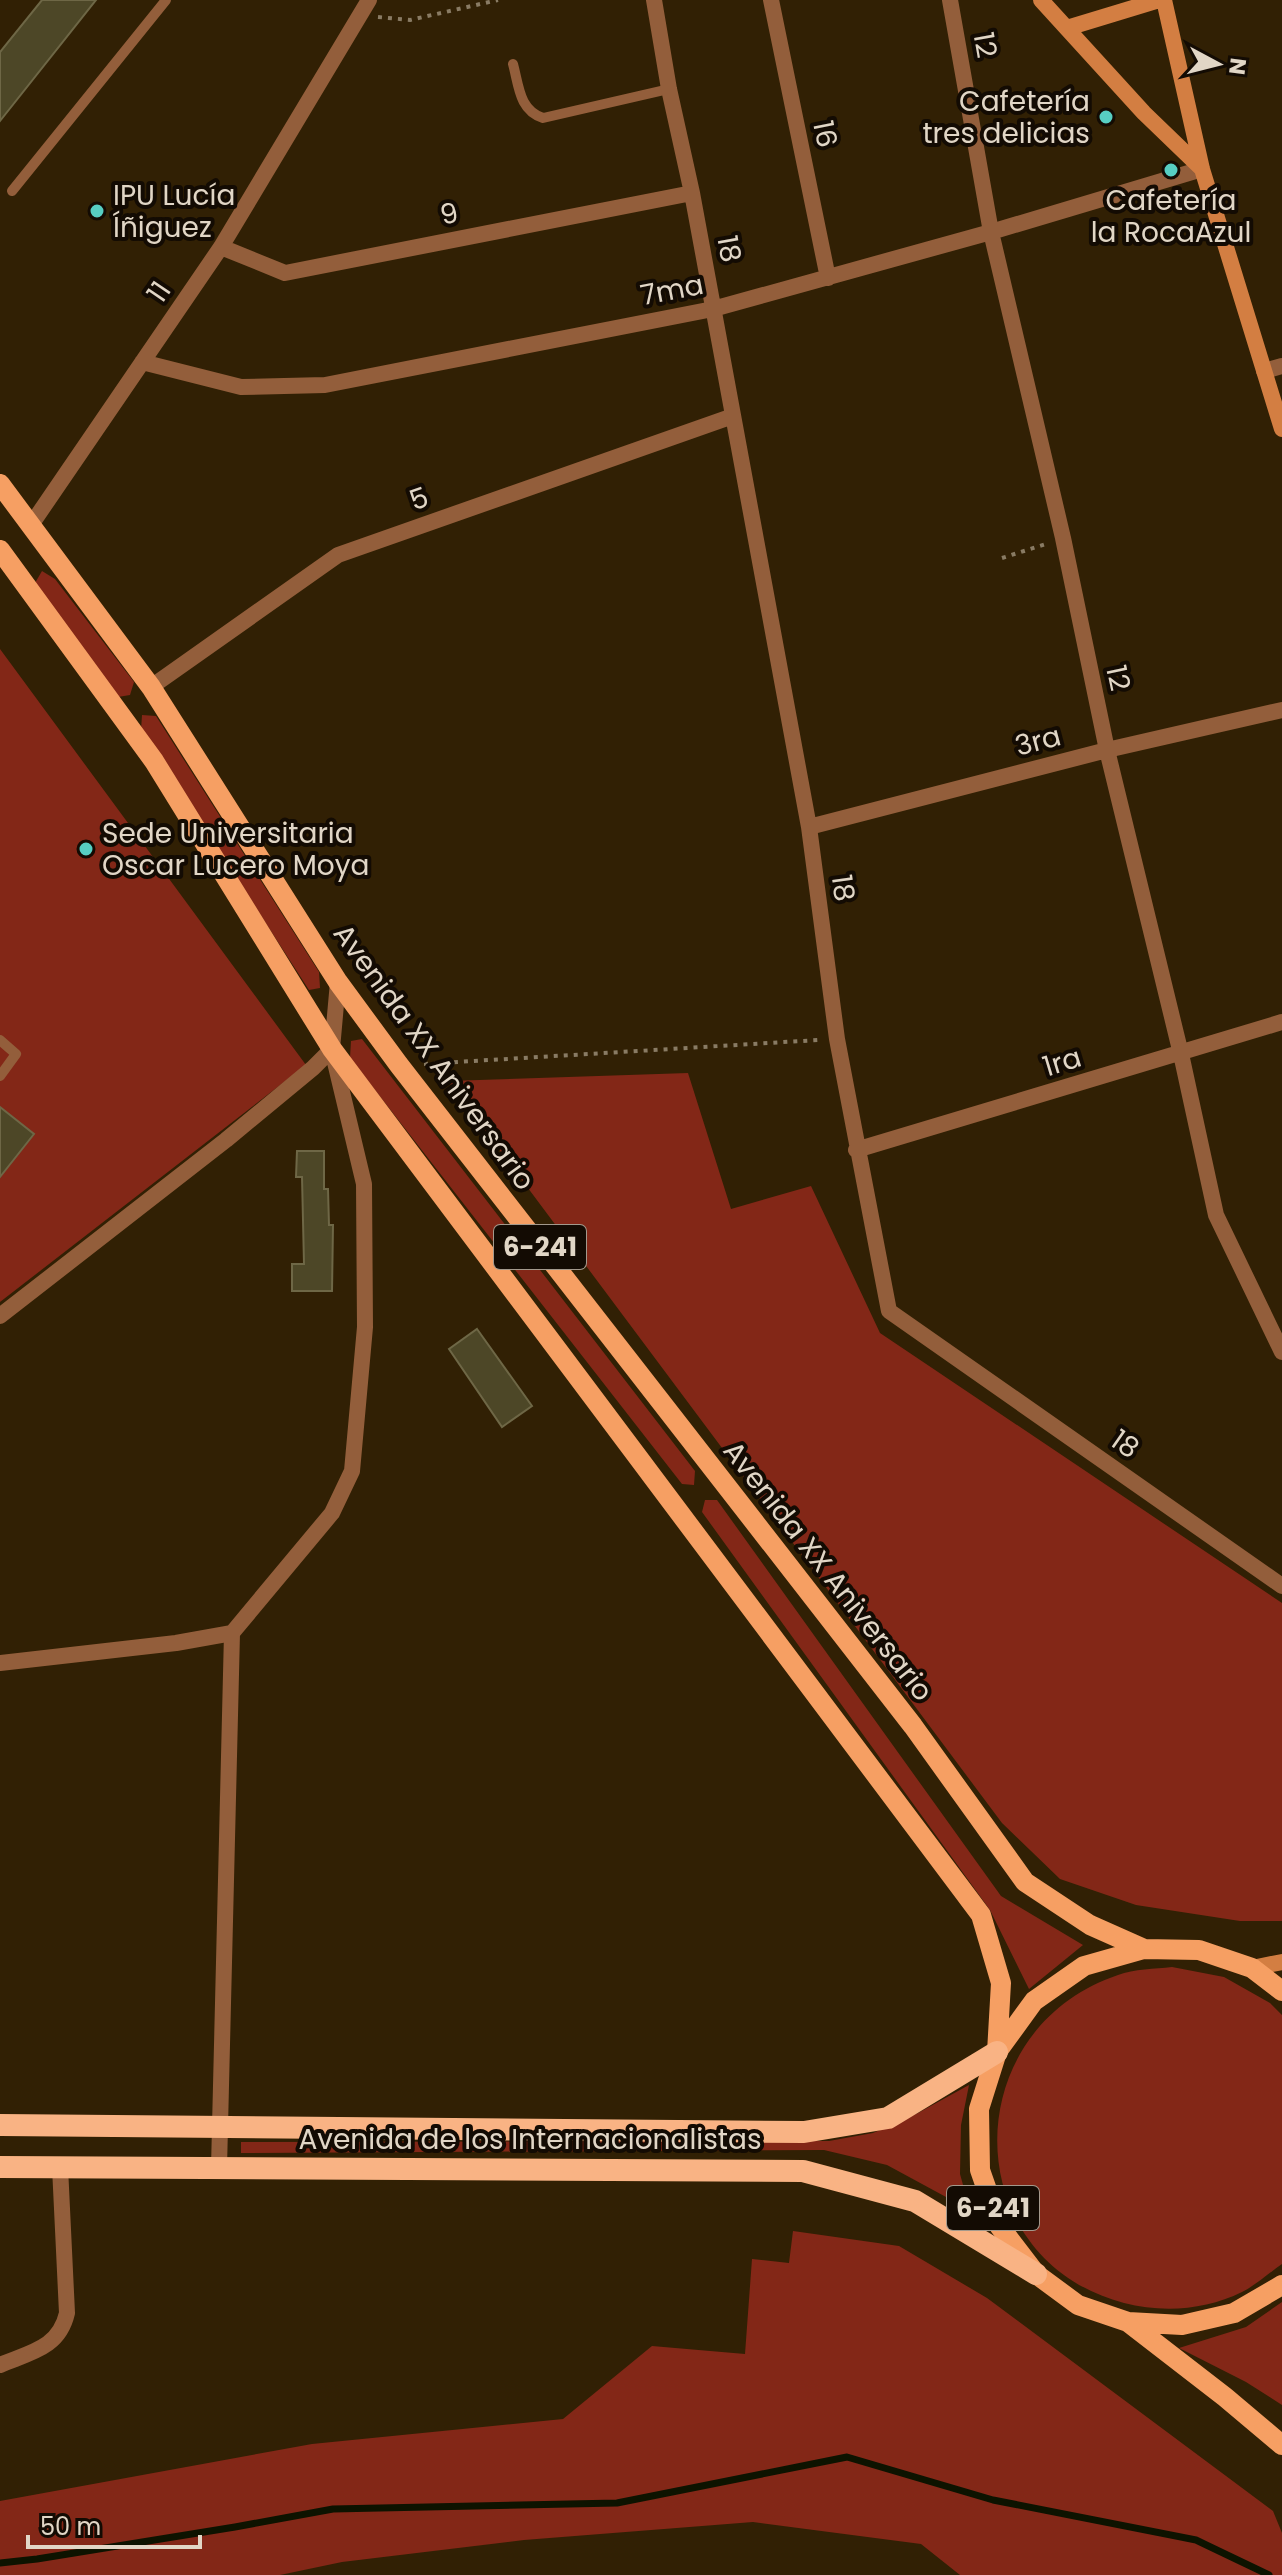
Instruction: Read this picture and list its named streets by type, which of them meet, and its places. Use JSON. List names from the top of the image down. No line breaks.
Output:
{"streets":{"highway":["Avenida de los Internacionalistas"],"main road":["Avenida XX Aniversario","6-241"],"street":["12","16","9","18","7ma","11","5","3ra","1ra"]},"crossings":[["12","7ma"],["12","3ra"],["12","1ra"],["16","7ma"],["9","18"],["9","11"],["18","7ma"],["18","5"],["18","3ra"],["18","1ra"],["7ma","11"],["11","Avenida XX Aniversario"],["5","Avenida XX Aniversario"],["Avenida XX Aniversario","6-241"],["6-241","Avenida de los Internacionalistas"]],"places":["Cafetería tres delicias","Cafetería la RocaAzul","IPU Lucía Íñiguez","Sede Universitaria Oscar Lucero Moya"],"scale_bar":"50 m","north":"right"}
